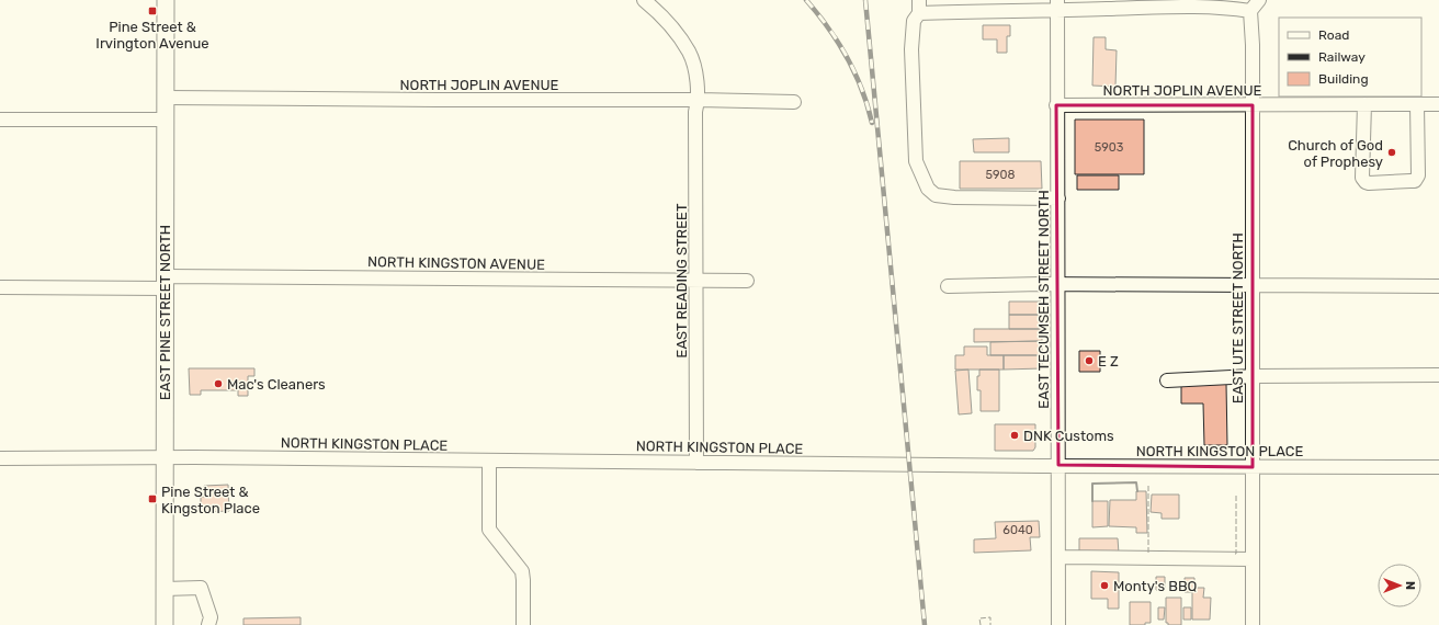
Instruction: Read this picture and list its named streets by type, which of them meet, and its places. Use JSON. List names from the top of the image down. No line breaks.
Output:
{"streets":{"main road":["EAST PINE STREET NORTH"],"street":["NORTH JOPLIN AVENUE","NORTH KINGSTON AVENUE","EAST READING STREET","EAST TECUMSEH STREET NORTH","EAST UTE STREET NORTH","NORTH KINGSTON PLACE"]},"crossings":[["NORTH JOPLIN AVENUE","EAST READING STREET"],["NORTH JOPLIN AVENUE","EAST TECUMSEH STREET NORTH"],["NORTH JOPLIN AVENUE","EAST PINE STREET NORTH"],["NORTH JOPLIN AVENUE","EAST UTE STREET NORTH"],["NORTH KINGSTON AVENUE","EAST READING STREET"],["NORTH KINGSTON AVENUE","EAST PINE STREET NORTH"],["EAST READING STREET","NORTH KINGSTON PLACE"],["EAST TECUMSEH STREET NORTH","NORTH KINGSTON PLACE"],["EAST PINE STREET NORTH","NORTH KINGSTON PLACE"],["EAST UTE STREET NORTH","NORTH KINGSTON PLACE"]],"places":{"transit":["Pine Street & Irvington Avenue","Pine Street & Kingston Place"],"other":["Church of God of Prophesy","E Z","Mac's Cleaners","DNK Customs","Monty's BBQ"]},"house_numbers":["5903","5908","6040"],"legend":["Road","Railway","Building"],"north":"right"}
